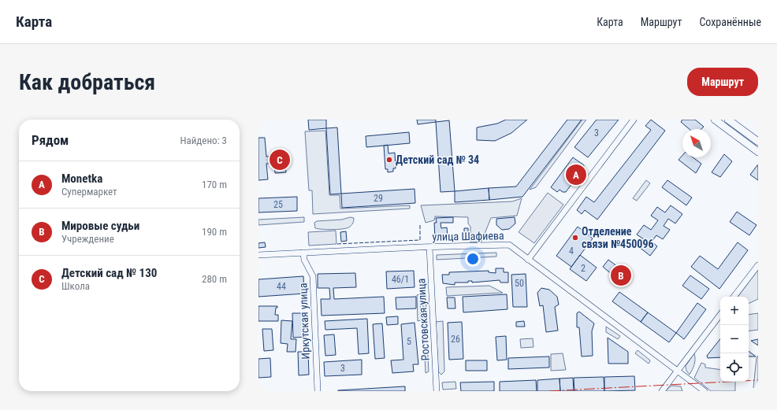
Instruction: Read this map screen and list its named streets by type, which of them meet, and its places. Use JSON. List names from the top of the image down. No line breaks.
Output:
{"streets":{"street":["улица Шафиева","Ростовская улица","Иркутская улица"]},"crossings":[["улица Шафиева","Ростовская улица"],["улица Шафиева","Иркутская улица"]],"places":["Детский сад № 34","Отделение связи №450096"],"house_numbers":["3","29","25","4","2","46/1","50","44","26","5","3"],"north":"top left","page":{"header":"Карта","nav":["Карта","Маршрут","Сохранённые"],"buttons":"Маршрут","title":"Как добраться","heading":["Рядом","Найдено: 3"],"pins":["C","A","B"],"list":[{"mark":"A","name":"Monetka","note":"Супермаркет","value":"170 m"},{"mark":"B","name":"Мировые судьи","note":"Учреждение","value":"190 m"},{"mark":"C","name":"Детский сад № 130","note":"Школа","value":"280 m"}],"map_buttons":["+","−"]}}
